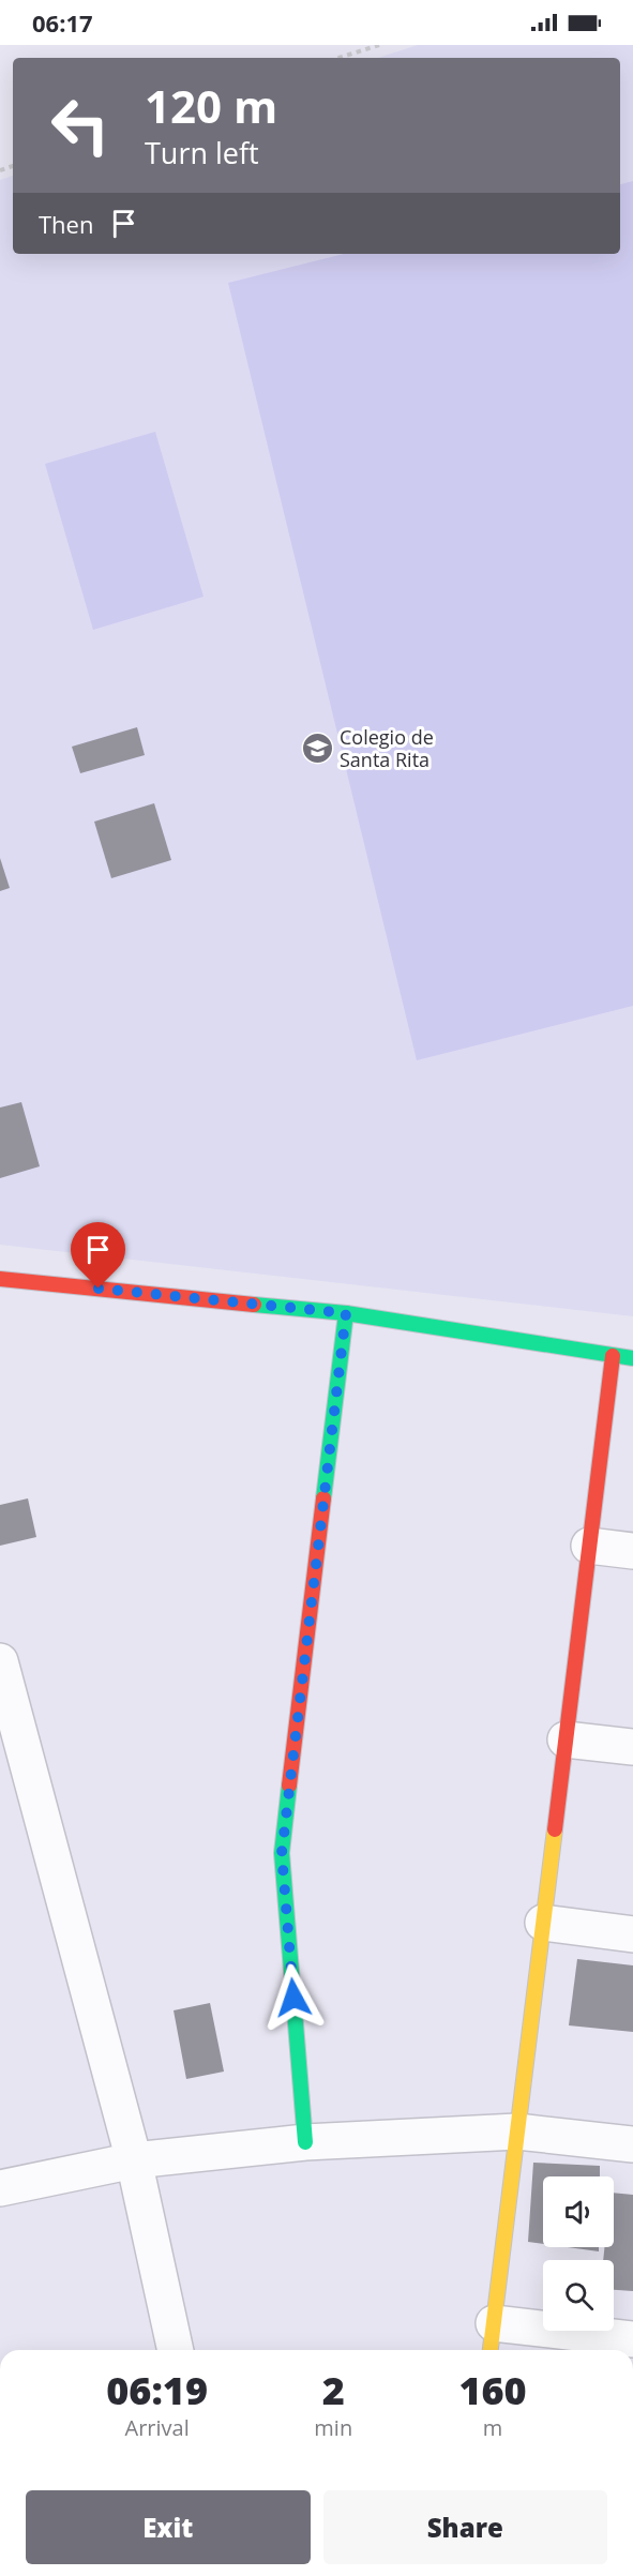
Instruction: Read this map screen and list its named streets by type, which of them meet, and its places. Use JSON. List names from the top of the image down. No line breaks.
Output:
{"places":{"school or university":["Colegio de Santa Rita"]},"page":{"status":"06:17","turn":["120 m","Turn left"],"then":"Then","eta":["06:19","Arrival","2","min","160","m"],"buttons":["Exit","Share"]}}
